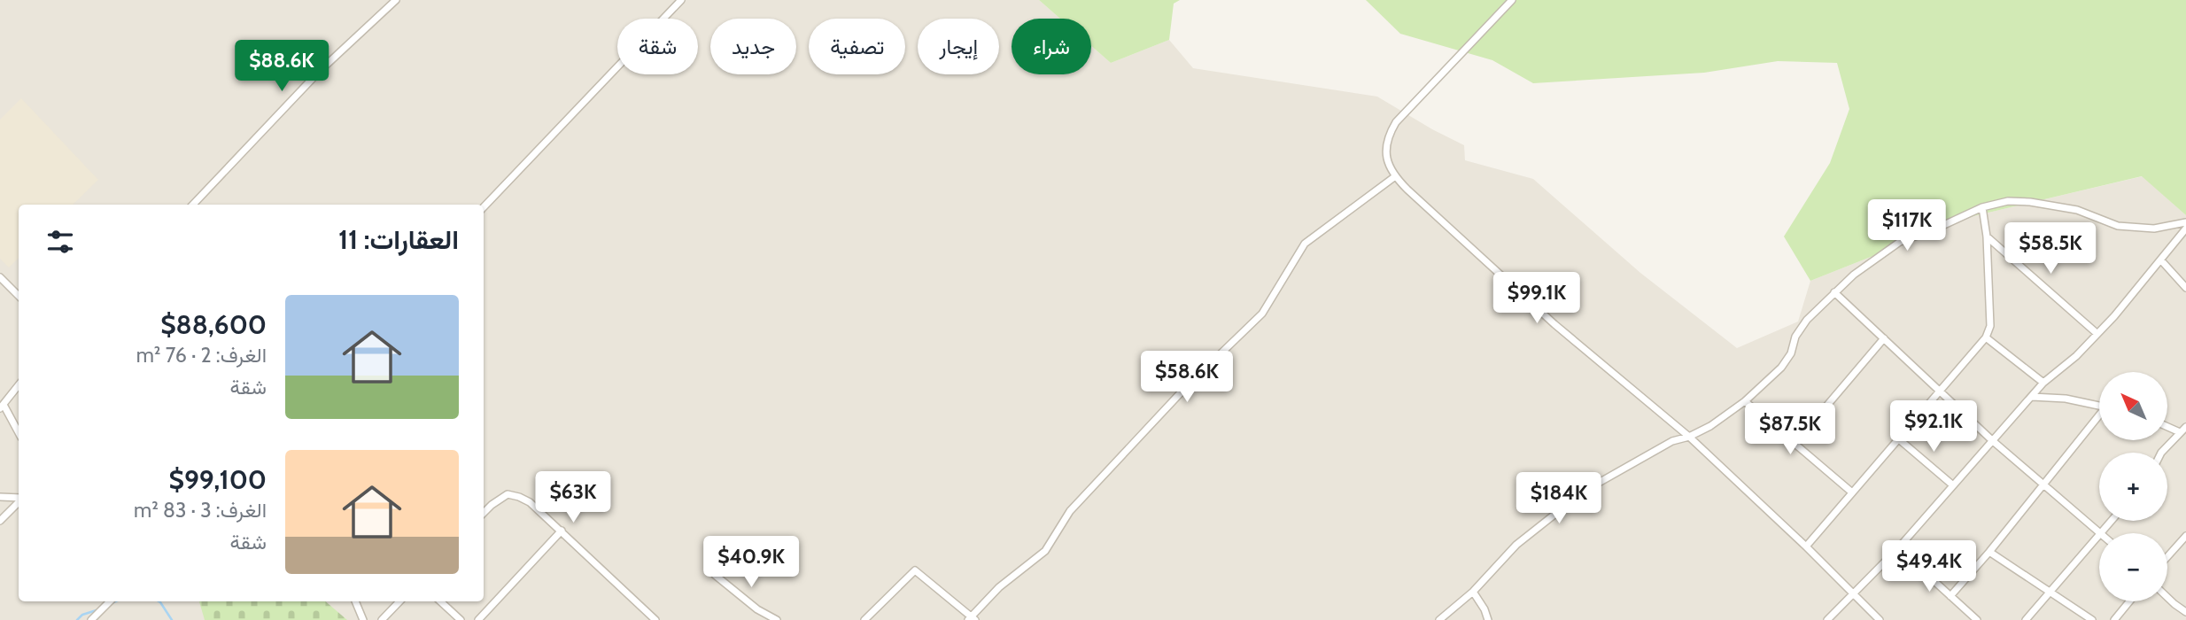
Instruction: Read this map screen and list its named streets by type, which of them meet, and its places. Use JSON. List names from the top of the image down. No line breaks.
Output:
{"north":"top left","page":{"chip":["شراء","إيجار","تصفية","جديد","شقة"],"price":["$88.6K","$117K","$58.5K","$99.1K","$58.6K","$92.1K","$87.5K","$63K","$184K","$40.9K","$49.4K"],"heading":"العقارات: 11","list":[{"name":"$88,600","note":"الغرف: 2 · 76 m² · شقة"},{"name":"$99,100","note":"الغرف: 3 · 83 m² · شقة"}],"map_buttons":["+","−"]}}
